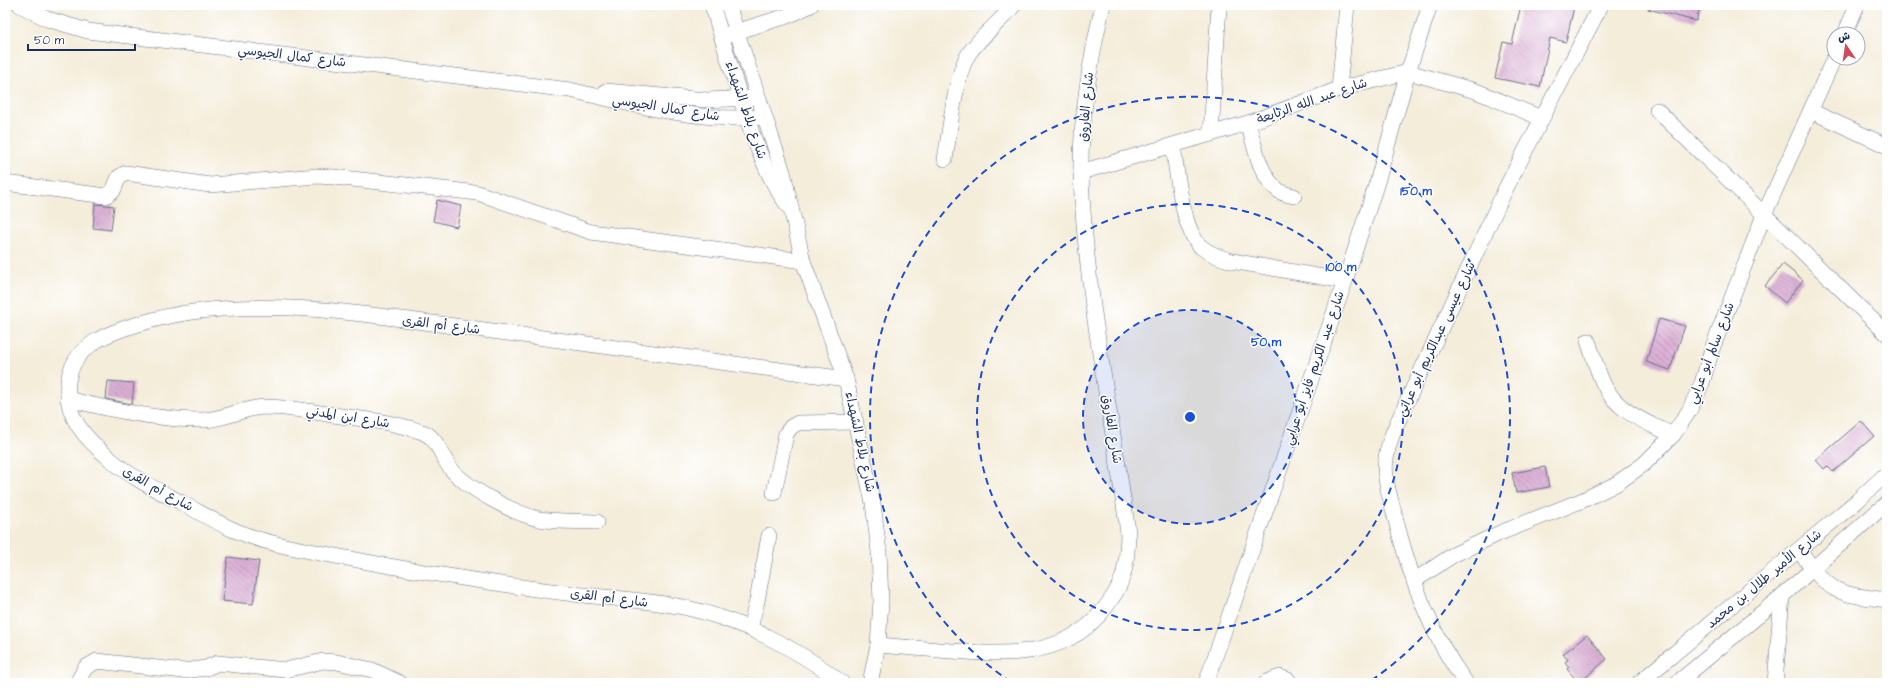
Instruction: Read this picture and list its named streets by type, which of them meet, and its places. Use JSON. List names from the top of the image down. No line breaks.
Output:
{"streets":{"street":["شارع كمال الجيوسي","شارع عبد الله الربايعة","شارع الفاروق","شارع بلاط الشهداء","شارع أم القرى","شارع عيسى عبدالكريم أبو عرابي","شارع سالم أبو عرابي","شارع عبد الكريم فايز أبو عرابي","شارع ابن المدني","شارع الأمير طلال بن محمد"]},"crossings":[["شارع كمال الجيوسي","شارع بلاط الشهداء"],["شارع عبد الله الربايعة","شارع الفاروق"],["شارع عبد الله الربايعة","شارع عيسى عبدالكريم أبو عرابي"],["شارع عبد الله الربايعة","شارع عبد الكريم فايز أبو عرابي"],["شارع الفاروق","شارع بلاط الشهداء"],["شارع بلاط الشهداء","شارع أم القرى"],["شارع أم القرى","شارع ابن المدني"],["شارع عيسى عبدالكريم أبو عرابي","شارع سالم أبو عرابي"]],"scale_bar":"50 m","north":"top","rings":["150 m","100 m","50 m"]}
